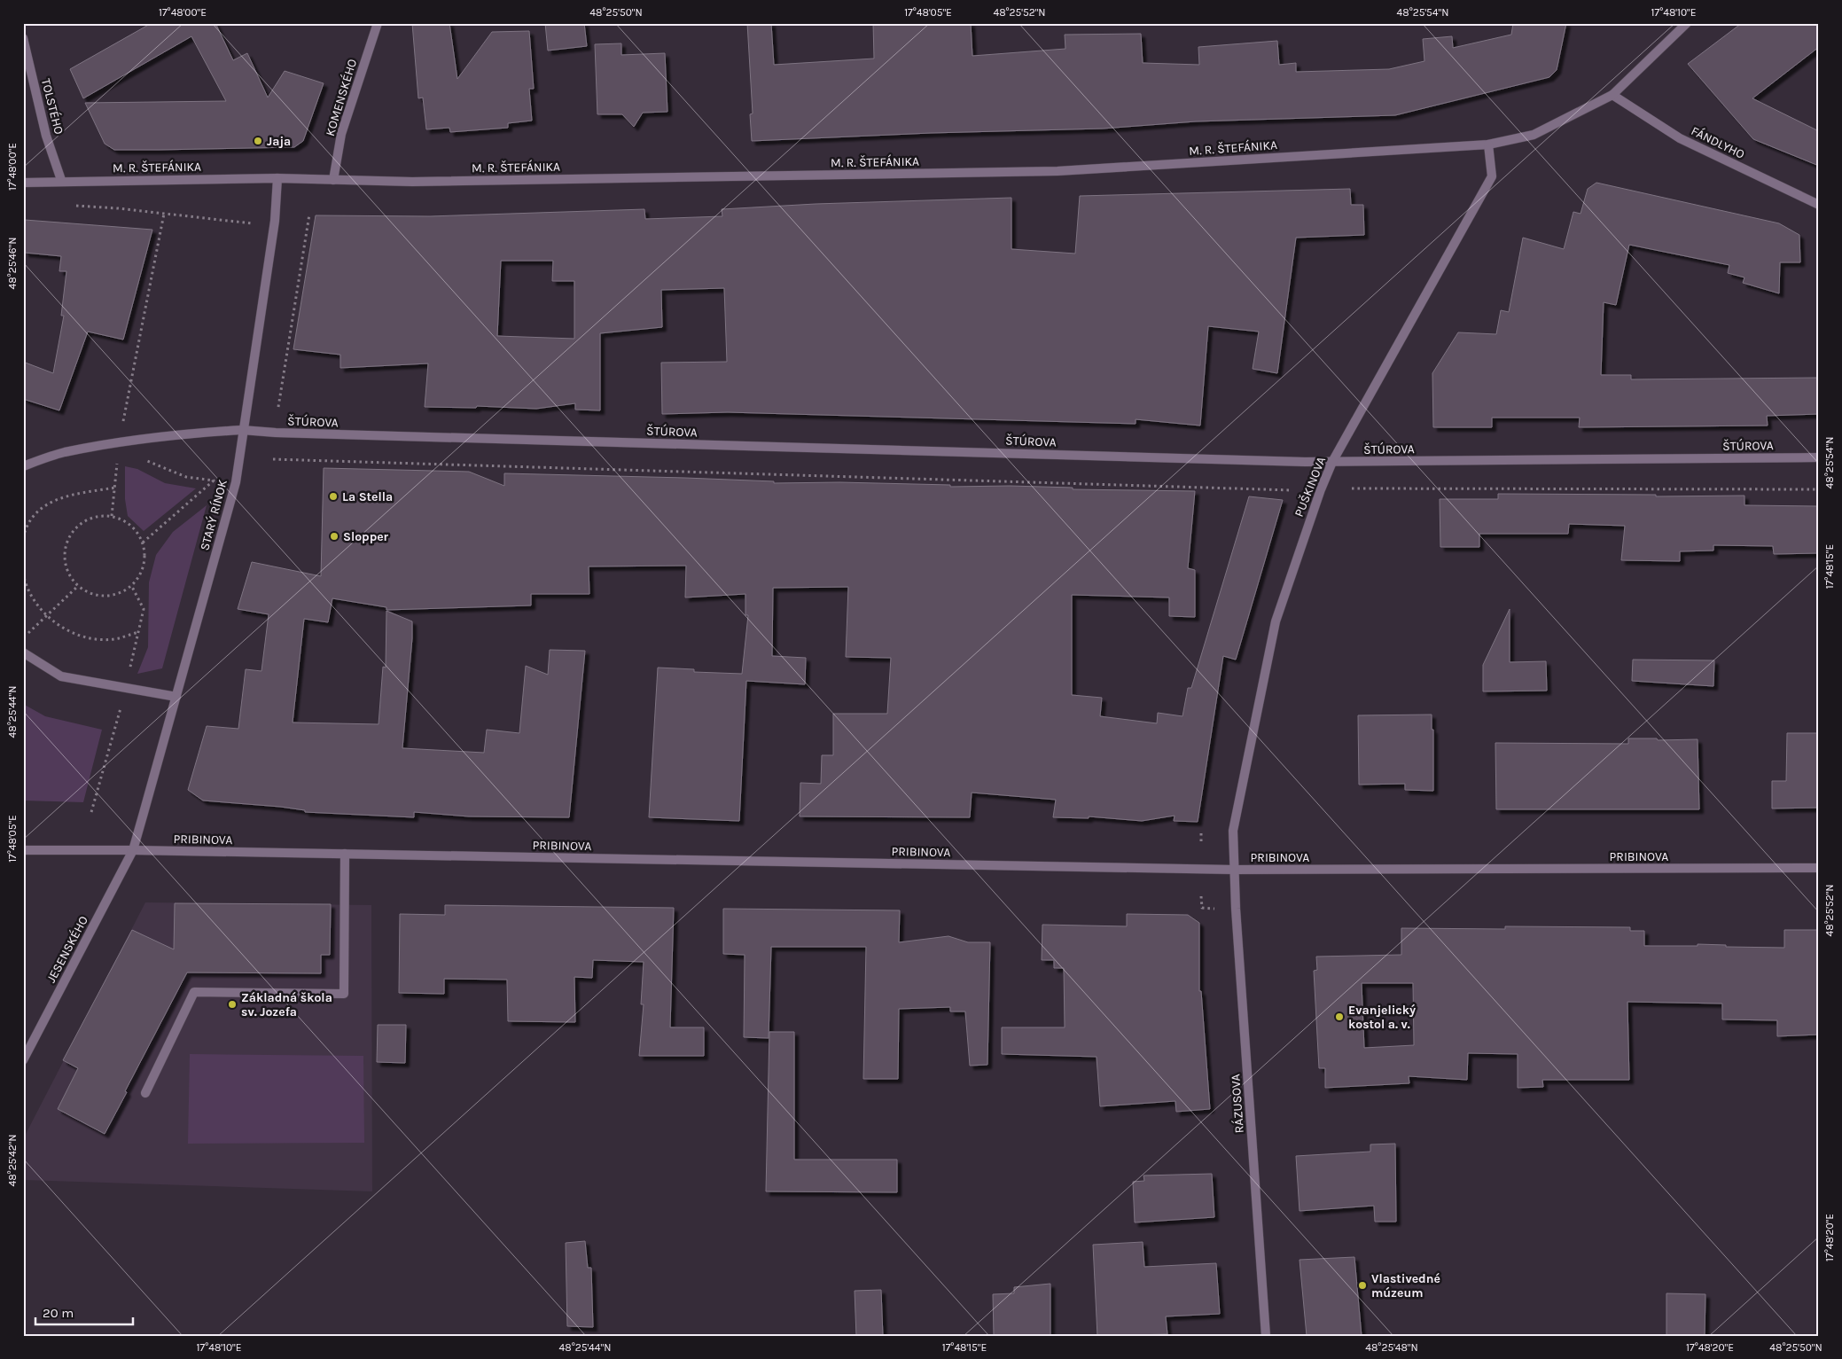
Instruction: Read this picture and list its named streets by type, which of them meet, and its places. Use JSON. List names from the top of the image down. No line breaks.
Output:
{"streets":{"street":["KOMENSKÉHO","TOLSTÉHO","FÁNDLYHO","M. R. ŠTEFÁNIKA","ŠTÚROVA","PUŠKINOVA","STARÝ RÍNOK","PRIBINOVA","JESENSKÉHO","RÁZUSOVA"]},"crossings":[["KOMENSKÉHO","M. R. ŠTEFÁNIKA"],["TOLSTÉHO","M. R. ŠTEFÁNIKA"],["FÁNDLYHO","M. R. ŠTEFÁNIKA"],["M. R. ŠTEFÁNIKA","PUŠKINOVA"],["M. R. ŠTEFÁNIKA","STARÝ RÍNOK"],["ŠTÚROVA","PUŠKINOVA"],["ŠTÚROVA","STARÝ RÍNOK"],["PUŠKINOVA","PRIBINOVA"],["PUŠKINOVA","RÁZUSOVA"],["STARÝ RÍNOK","PRIBINOVA"],["STARÝ RÍNOK","JESENSKÉHO"],["PRIBINOVA","JESENSKÉHO"],["PRIBINOVA","RÁZUSOVA"]],"places":["Jaja","La Stella","Slopper","Základná škola sv. Jozefa","Evanjelický kostol a. v.","Vlastivedné múzeum"],"scale_bar":"20 m","coordinates":["17°48'00\"E","48°25'50\"N","17°48'05\"E","48°25'52\"N","48°25'54\"N","17°48'10\"E","48°25'46\"N","17°48'15\"E","48°25'44\"N","48°25'42\"N","17°48'20\"E","48°25'48\"N"]}
